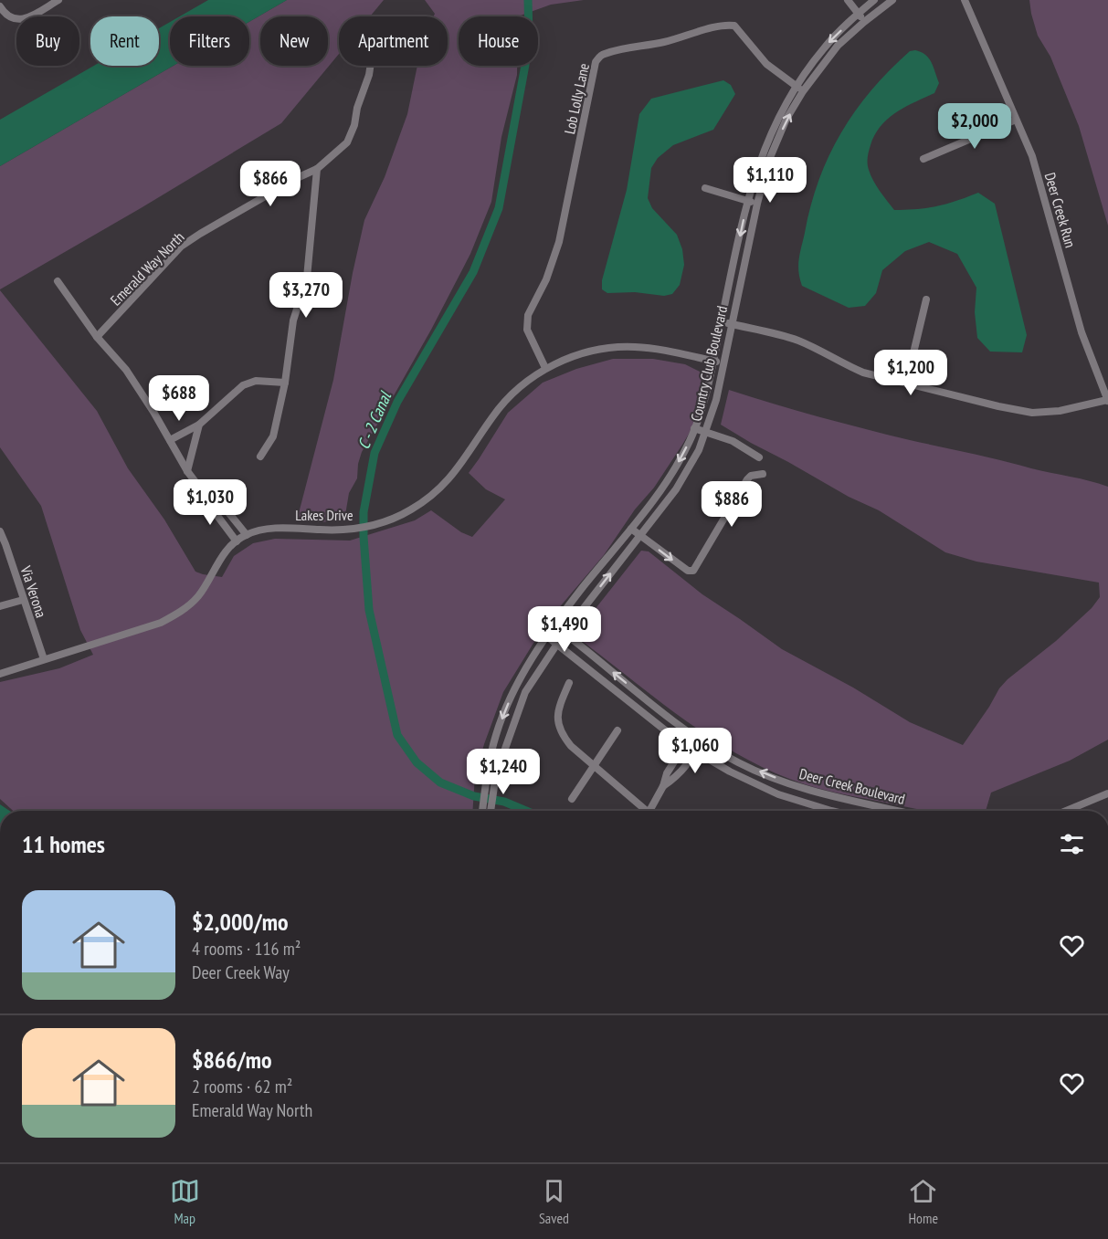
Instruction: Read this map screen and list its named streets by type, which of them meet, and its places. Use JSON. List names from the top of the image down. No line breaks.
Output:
{"streets":{"street":["Lob Lolly Lane","Deer Creek Run","Emerald Way North","Country Club Boulevard","Lakes Drive","Via Verona","Deer Creek Boulevard"]},"crossings":[["Lob Lolly Lane","Country Club Boulevard"],["Lob Lolly Lane","Lakes Drive"],["Country Club Boulevard","Lakes Drive"],["Country Club Boulevard","Deer Creek Boulevard"],["Lakes Drive","Via Verona"]],"water":["C - 2 Canal"],"page":{"chip":["Buy","Rent","Filters","New","Apartment","House"],"price":["$2,000","$1,110","$866","$3,270","$1,200","$688","$1,030","$886","$1,490","$1,060","$1,240"],"heading":"11 homes","list":[{"name":"$2,000/mo","note":"4 rooms · 116 m² · Deer Creek Way"},{"name":"$866/mo","note":"2 rooms · 62 m² · Emerald Way North"}],"tabs":["Map","Saved","Home"]}}
